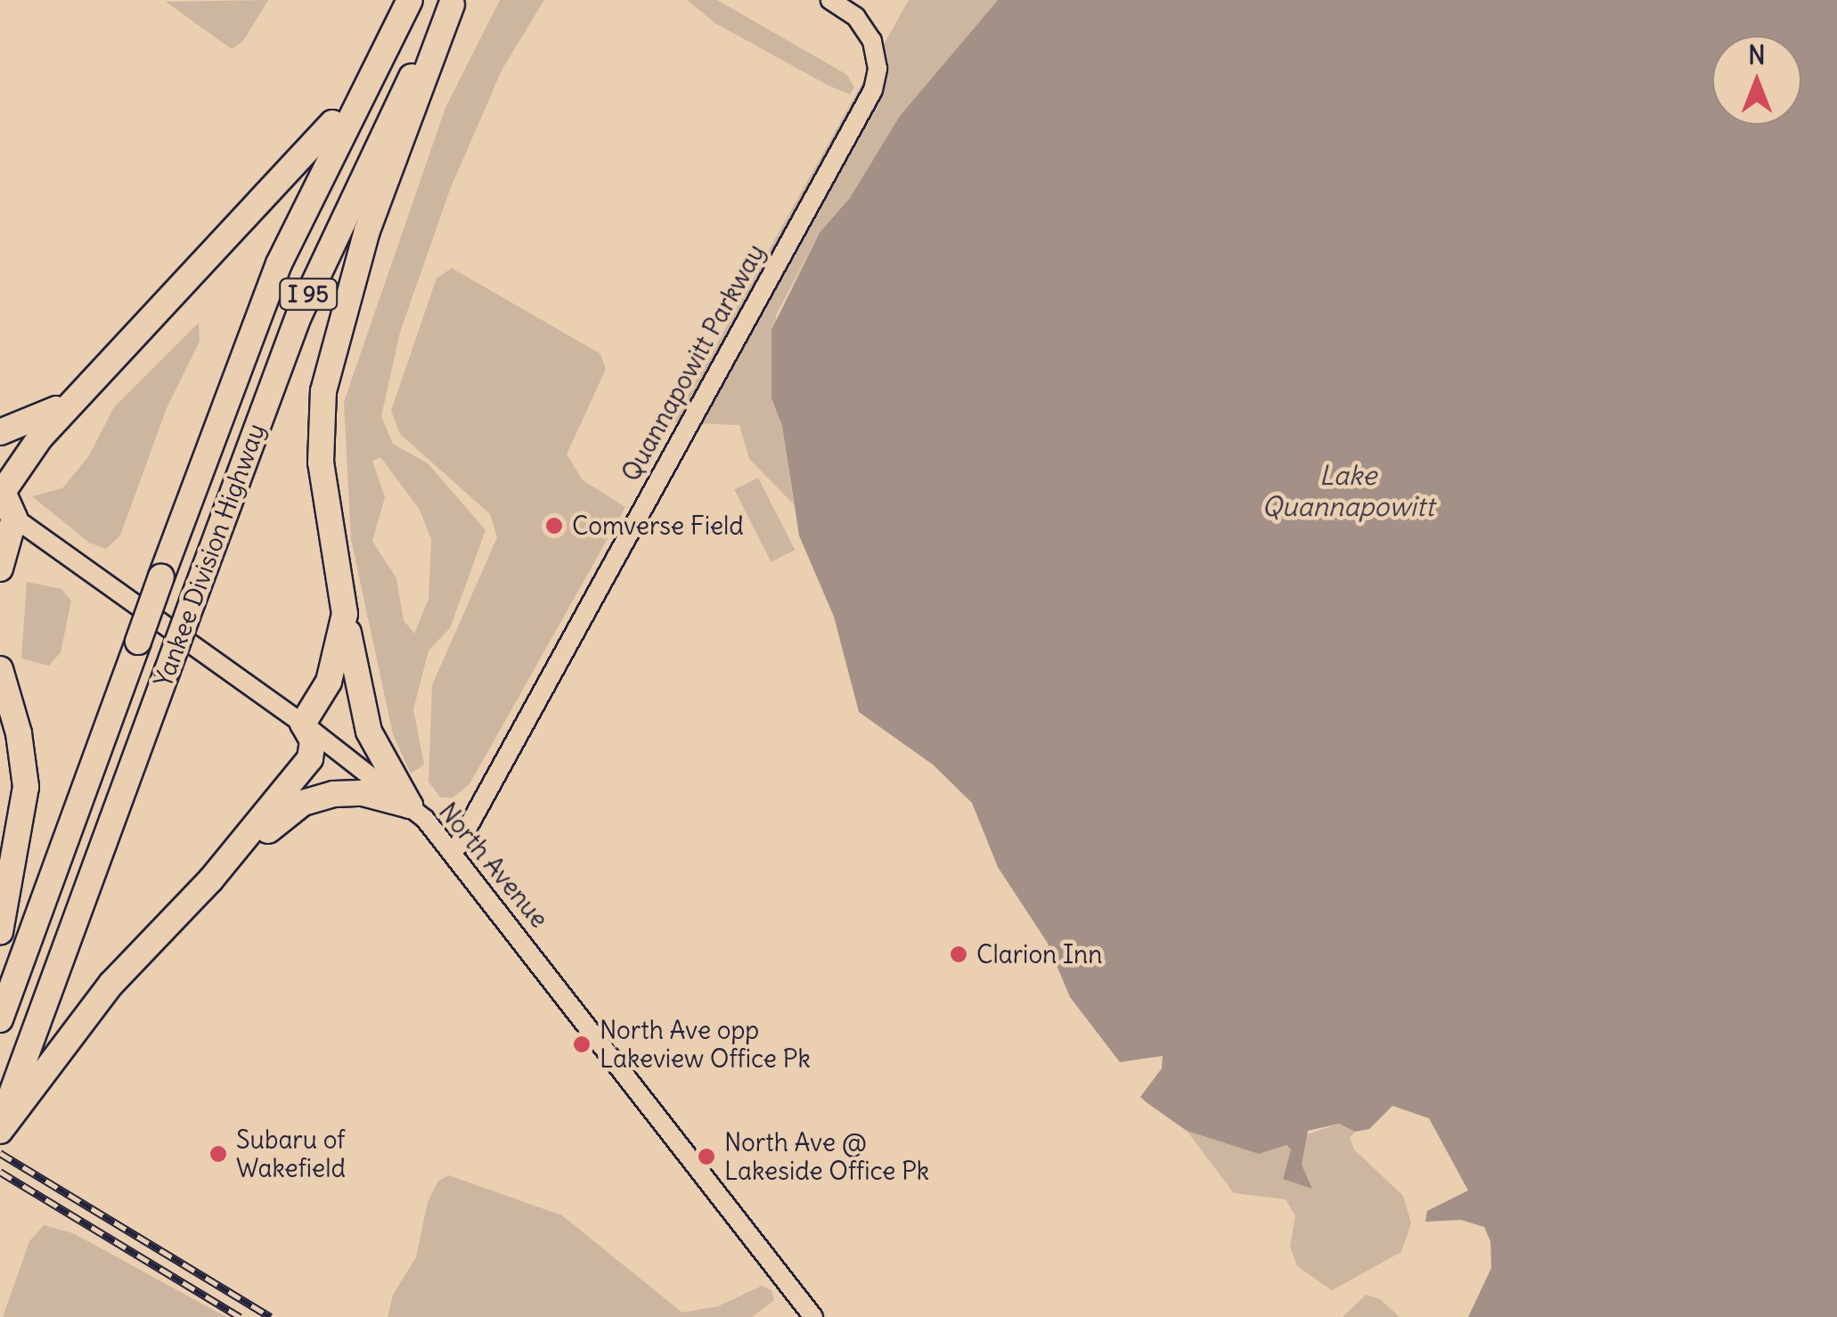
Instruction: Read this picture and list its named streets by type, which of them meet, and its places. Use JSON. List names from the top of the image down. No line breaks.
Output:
{"streets":{"highway":["I 95","Yankee Division Highway"],"street":["Quannapowitt Parkway","North Avenue"]},"crossings":[["Quannapowitt Parkway","North Avenue"]],"water":["Lake Quannapowitt"],"places":["Comverse Field","Clarion Inn","North Ave opp Lakeview Office Pk","Subaru of Wakefield","North Ave @ Lakeside Office Pk"],"north":"top"}
